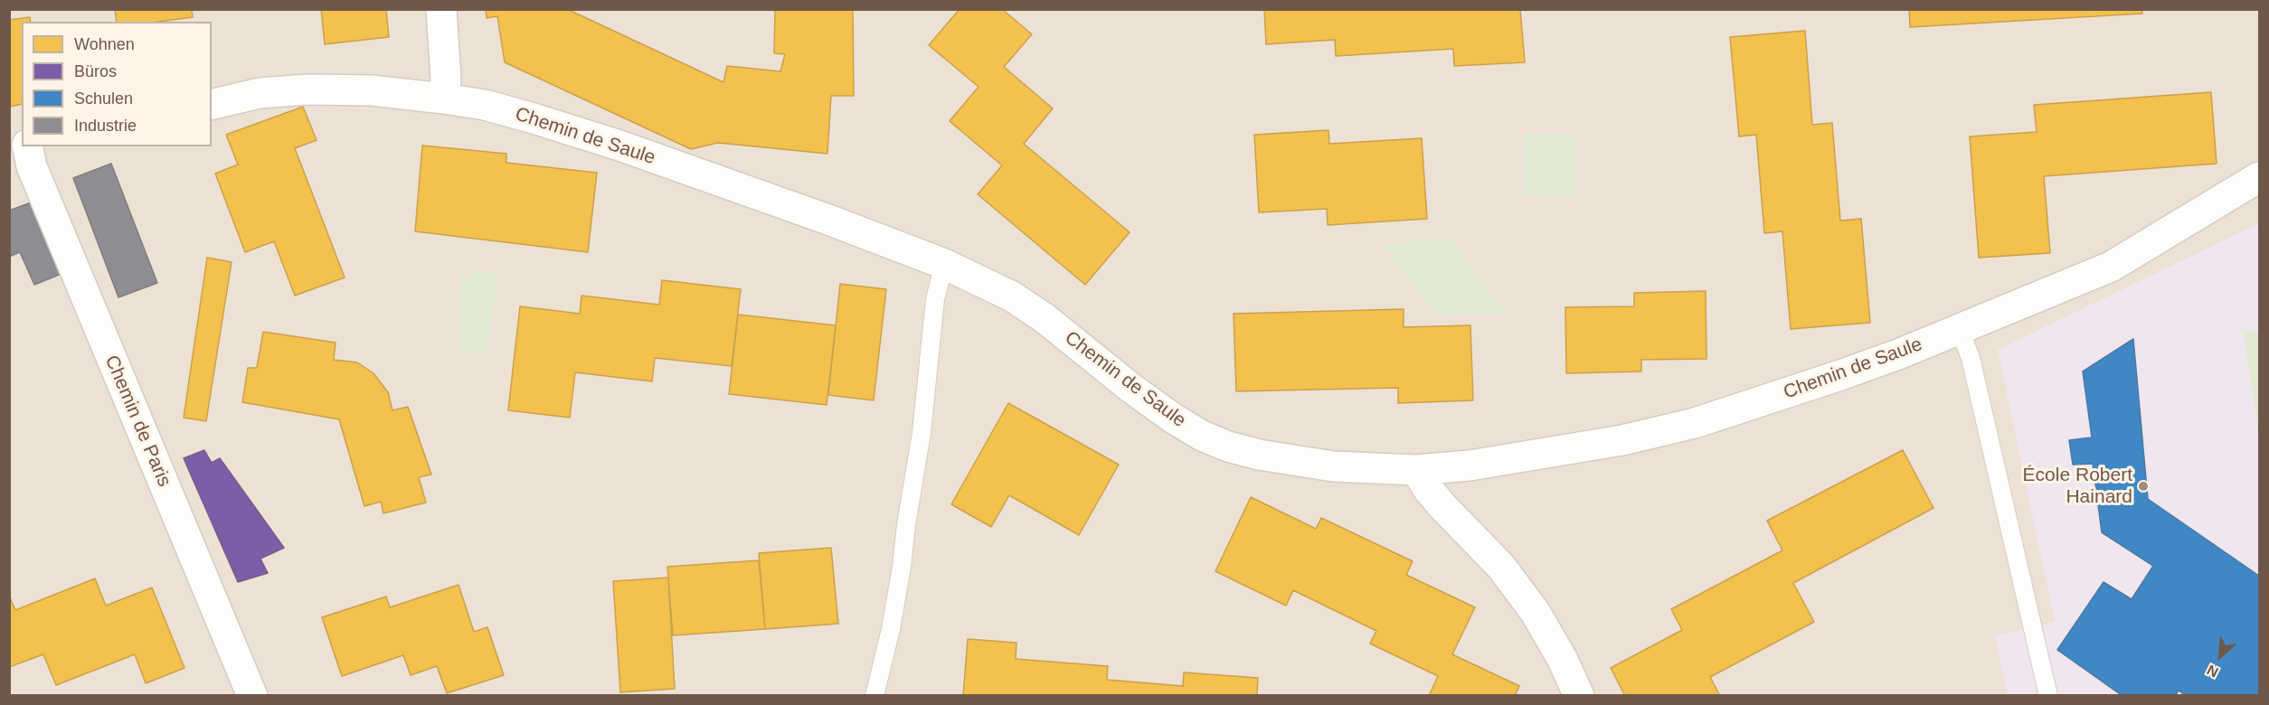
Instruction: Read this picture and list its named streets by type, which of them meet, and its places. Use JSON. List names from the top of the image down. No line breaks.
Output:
{"streets":{"street":["Chemin de Saule","Chemin de Paris"]},"places":["École Robert Hainard"],"legend":["Wohnen","Büros","Schulen","Industrie"],"north":"bottom left"}
